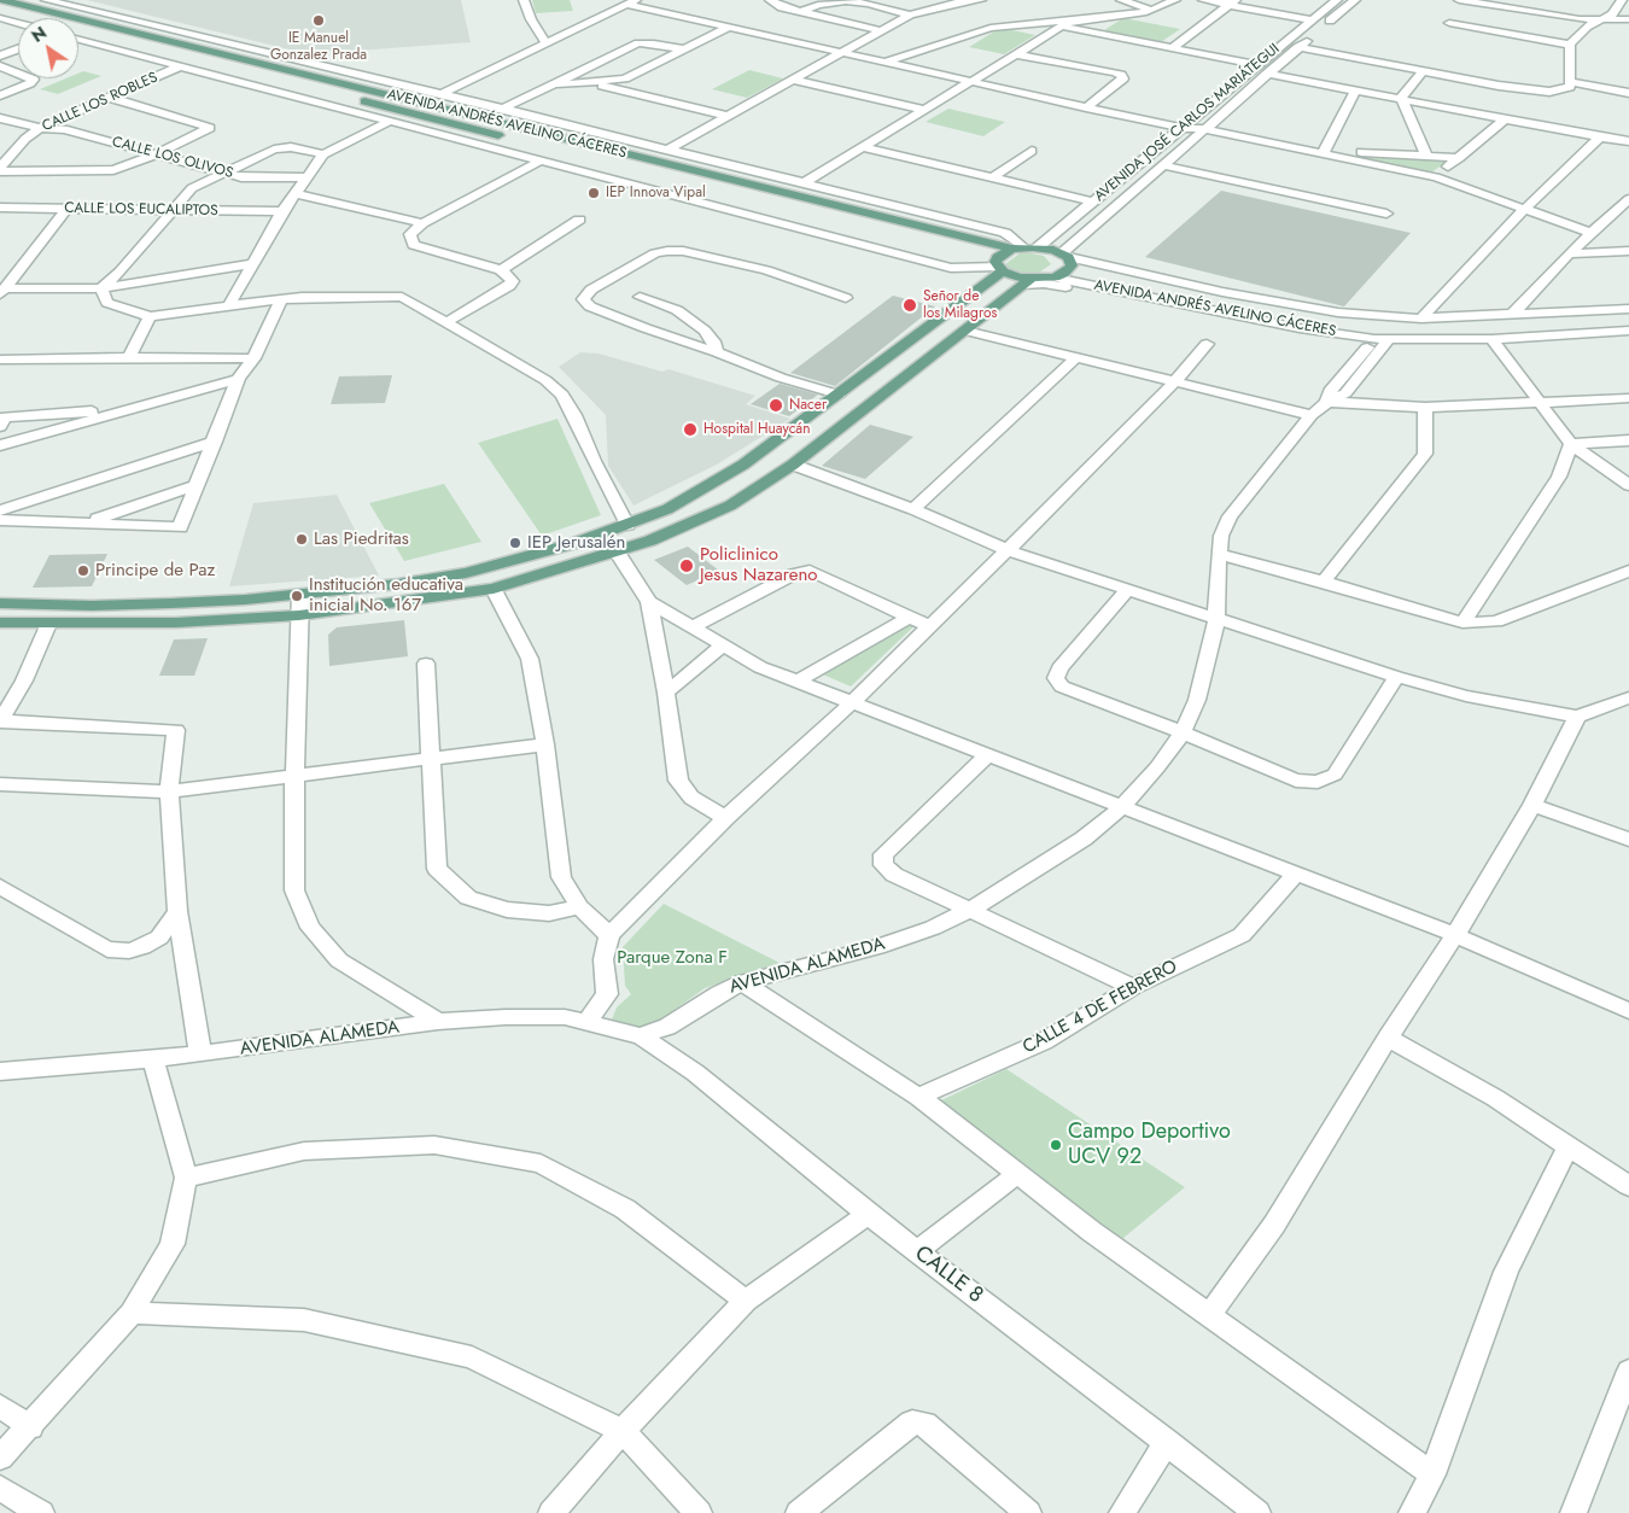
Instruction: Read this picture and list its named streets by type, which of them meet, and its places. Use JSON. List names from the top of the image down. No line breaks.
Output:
{"streets":{"main road":["AVENIDA ANDRÉS AVELINO CÁCERES"],"street":["CALLE LOS ROBLES","AVENIDA JOSÉ CARLOS MARIÁTEGUI","CALLE LOS OLIVOS","CALLE LOS EUCALIPTOS","AVENIDA ALAMEDA","CALLE 4 DE FEBRERO","CALLE 8"]},"crossings":[["CALLE LOS ROBLES","AVENIDA ANDRÉS AVELINO CÁCERES"],["CALLE LOS ROBLES","CALLE LOS OLIVOS"],["AVENIDA JOSÉ CARLOS MARIÁTEGUI","AVENIDA ANDRÉS AVELINO CÁCERES"],["AVENIDA ANDRÉS AVELINO CÁCERES","AVENIDA ALAMEDA"],["AVENIDA ALAMEDA","CALLE 8"]],"parks":["Parque Zona F"],"places":["IE Manuel Gonzalez Prada","IEP Innova Vipal","Señor de los Milagros","Nacer","Hospital Huaycán","Las Piedritas","IEP Jerusalén","Policlinico Jesus Nazareno","Principe de Paz","Institución educativa inicial No. 167","Campo Deportivo UCV 92"],"north":"top left"}
